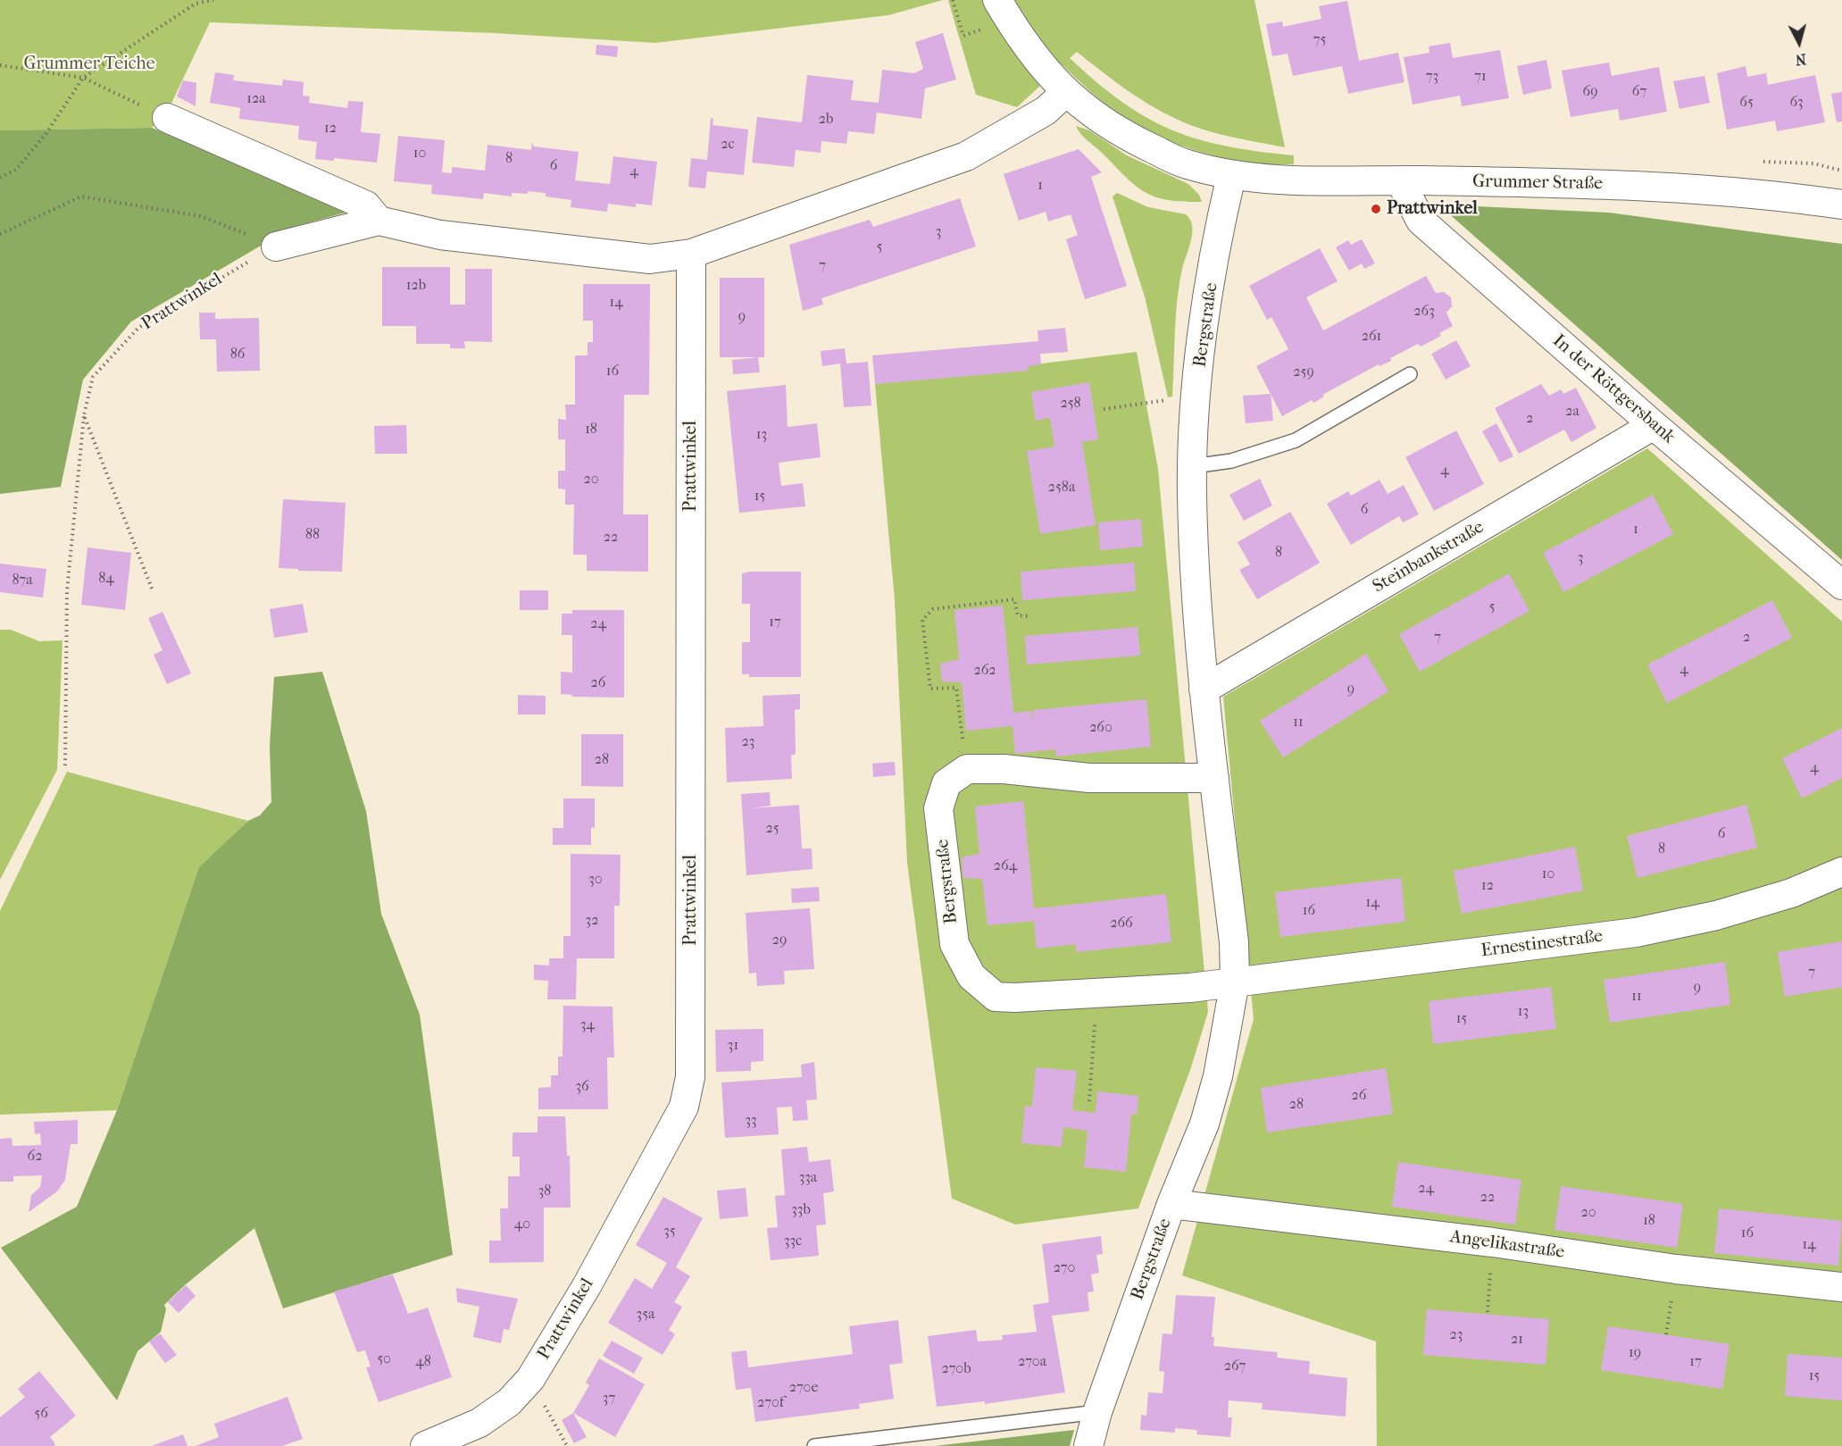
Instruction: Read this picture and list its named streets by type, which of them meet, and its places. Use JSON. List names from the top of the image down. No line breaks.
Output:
{"streets":{"street":["Grummer Straße","Prattwinkel","Bergstraße","In der Röttgersbank","Steinbankstraße","Ernestinestraße","Angelikastraße"]},"crossings":[["Grummer Straße","Bergstraße"],["Grummer Straße","In der Röttgersbank"],["Bergstraße","Steinbankstraße"],["Bergstraße","Ernestinestraße"],["Bergstraße","Angelikastraße"],["In der Röttgersbank","Steinbankstraße"]],"parks":["Grummer Teiche"],"places":["Prattwinkel"],"house_numbers":["75","73","71","69","67","12a","65","63","2b","12","2c","10","8","6","4","1","3","5","7","12b","14","263","9","261","86","16","259","258","2a","2","18","13","4","20","258a","15","6","1","88","22","8","3","84","87a","5","17","24","7","2","4","262","26","9","11","260","23","28","4","25","6","8","264","10","30","12","14","16","32","266","29","7","9","11","13","15","34","31","36","26","28","33","62","33a","24","38","22","33b","20","18","40","35","16","33c","14","270","35a","23","21","19","50","48","270a","17","267","270b","15","270e","37","270f","56"],"north":"bottom"}
